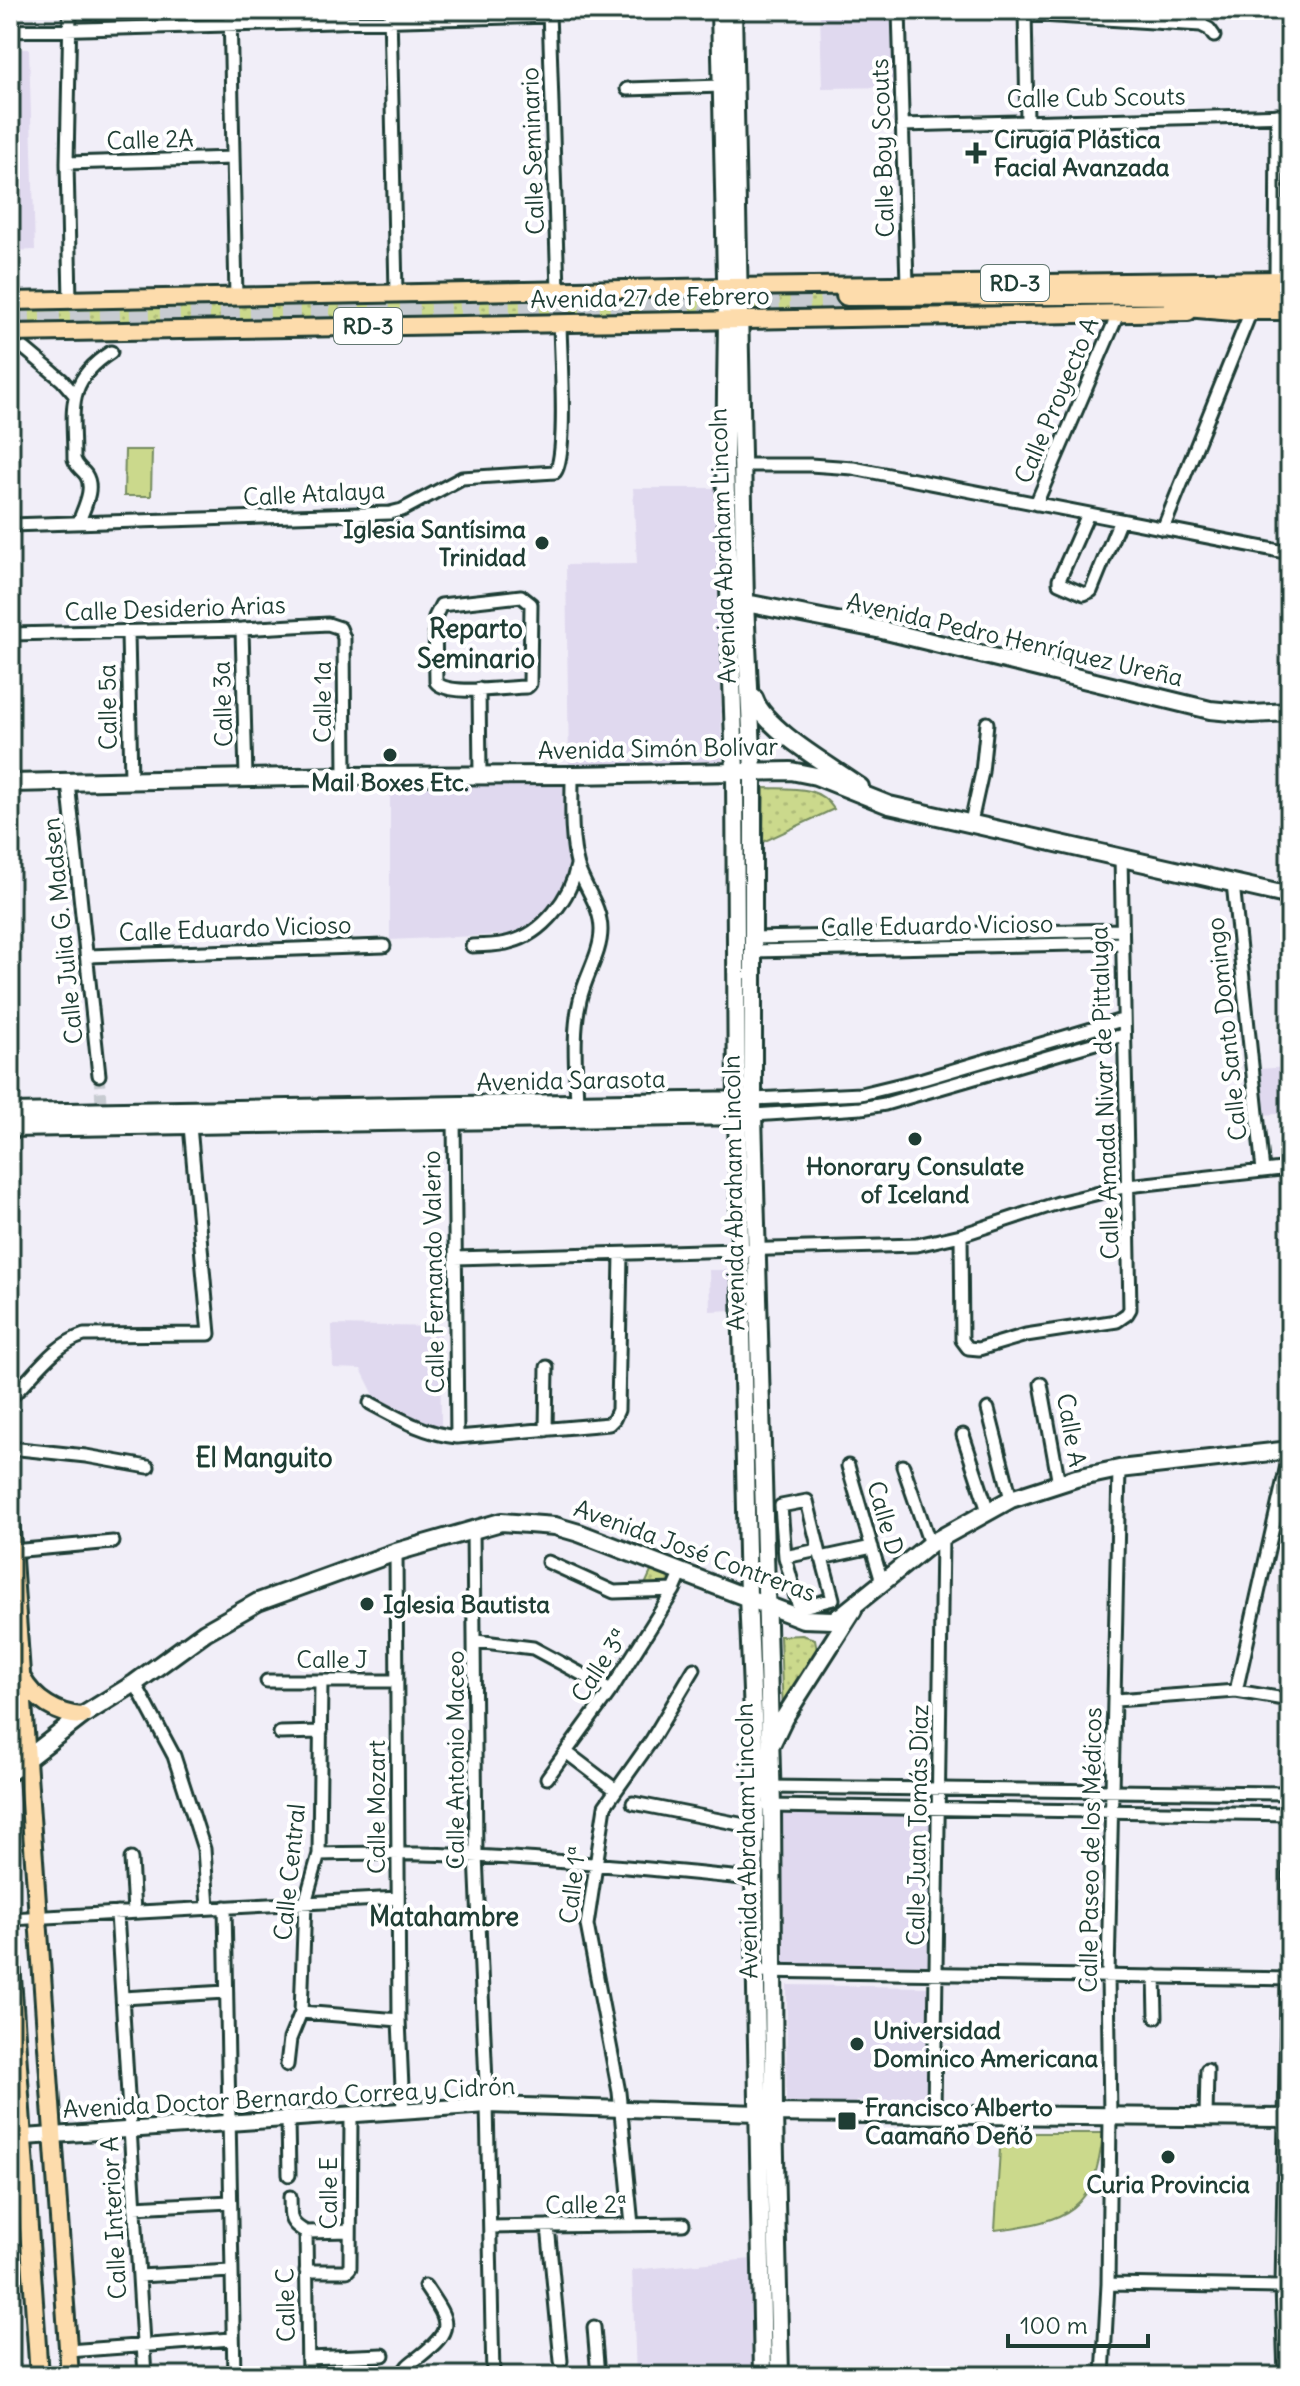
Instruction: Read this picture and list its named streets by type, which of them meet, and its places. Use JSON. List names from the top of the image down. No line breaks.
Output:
{"streets":{"highway":["RD-3"],"main road":["Avenida 27 de Febrero","Avenida Abraham Lincoln","Avenida Pedro Henríquez Ureña","Avenida Simón Bolívar","Avenida Sarasota","Avenida José Contreras","Avenida Doctor Bernardo Correa y Cidrón"],"street":["Calle Cub Scouts","Calle 2A","Calle Boy Scouts","Calle Seminario","Calle Proyecto A","Calle Atalaya","Calle Desiderio Arias","Calle 1a","Calle 3a","Calle 5a","Calle Eduardo Vicioso","Calle Julia G. Madsen","Calle Santo Domingo","Calle Amada Nivar de Pittaluga","Calle Fernando Valerio","Calle A","Calle D","Calle J","Calle 3ª","Calle Antonio Maceo","Calle Mozart","Calle Juan Tomás Díaz","Calle Paseo de los Médicos","Calle Central","Calle 1ª","Calle E","Calle 2ª","Calle Interior A","Calle C"]},"crossings":[["Calle Cub Scouts","Calle Boy Scouts"],["Calle Boy Scouts","Avenida 27 de Febrero"],["Calle Seminario","Avenida 27 de Febrero"],["RD-3","Avenida 27 de Febrero"],["RD-3","Calle Proyecto A"],["Avenida 27 de Febrero","Calle Proyecto A"],["Avenida 27 de Febrero","Calle Atalaya"],["Avenida 27 de Febrero","Avenida Abraham Lincoln"],["Avenida Abraham Lincoln","Avenida Pedro Henríquez Ureña"],["Avenida Abraham Lincoln","Avenida Simón Bolívar"],["Avenida Abraham Lincoln","Calle Eduardo Vicioso"],["Avenida Abraham Lincoln","Avenida Sarasota"],["Avenida Abraham Lincoln","Avenida José Contreras"],["Avenida Abraham Lincoln","Avenida Doctor Bernardo Correa y Cidrón"],["Calle Desiderio Arias","Calle 1a"],["Calle Desiderio Arias","Calle 3a"],["Calle Desiderio Arias","Calle 5a"],["Calle 1a","Avenida Simón Bolívar"],["Calle 3a","Avenida Simón Bolívar"],["Calle 5a","Avenida Simón Bolívar"],["Avenida Simón Bolívar","Calle Julia G. Madsen"],["Avenida Simón Bolívar","Calle Santo Domingo"],["Avenida Simón Bolívar","Calle Amada Nivar de Pittaluga"],["Calle Eduardo Vicioso","Calle Julia G. Madsen"],["Calle Eduardo Vicioso","Calle Amada Nivar de Pittaluga"],["Avenida Sarasota","Calle Amada Nivar de Pittaluga"],["Avenida Sarasota","Calle Fernando Valerio"],["Calle A","Avenida José Contreras"],["Calle D","Avenida José Contreras"],["Avenida José Contreras","Calle 3ª"],["Avenida José Contreras","Calle Antonio Maceo"],["Avenida José Contreras","Calle Mozart"],["Avenida José Contreras","Calle Juan Tomás Díaz"],["Avenida José Contreras","Calle Paseo de los Médicos"],["Calle J","Calle Mozart"],["Calle J","Calle Central"],["Calle Antonio Maceo","Avenida Doctor Bernardo Correa y Cidrón"],["Calle Antonio Maceo","Calle 2ª"],["Calle Mozart","Avenida Doctor Bernardo Correa y Cidrón"],["Calle Juan Tomás Díaz","Avenida Doctor Bernardo Correa y Cidrón"],["Calle Paseo de los Médicos","Avenida Doctor Bernardo Correa y Cidrón"],["Calle 1ª","Avenida Doctor Bernardo Correa y Cidrón"],["Calle 1ª","Calle 2ª"],["Avenida Doctor Bernardo Correa y Cidrón","Calle E"],["Avenida Doctor Bernardo Correa y Cidrón","Calle Interior A"],["Calle E","Calle C"]],"districts":["Reparto Seminario","El Manguito","Matahambre"],"places":{"health":["Cirugía Plástica Facial Avanzada"],"other":["Iglesia Santísima Trinidad","Mail Boxes Etc.","Honorary Consulate of Iceland","Iglesia Bautista","Universidad Dominico Americana","Curia Provincia"],"transit":["Francisco Alberto Caamaño Deñó"]},"scale_bar":"100 m"}
